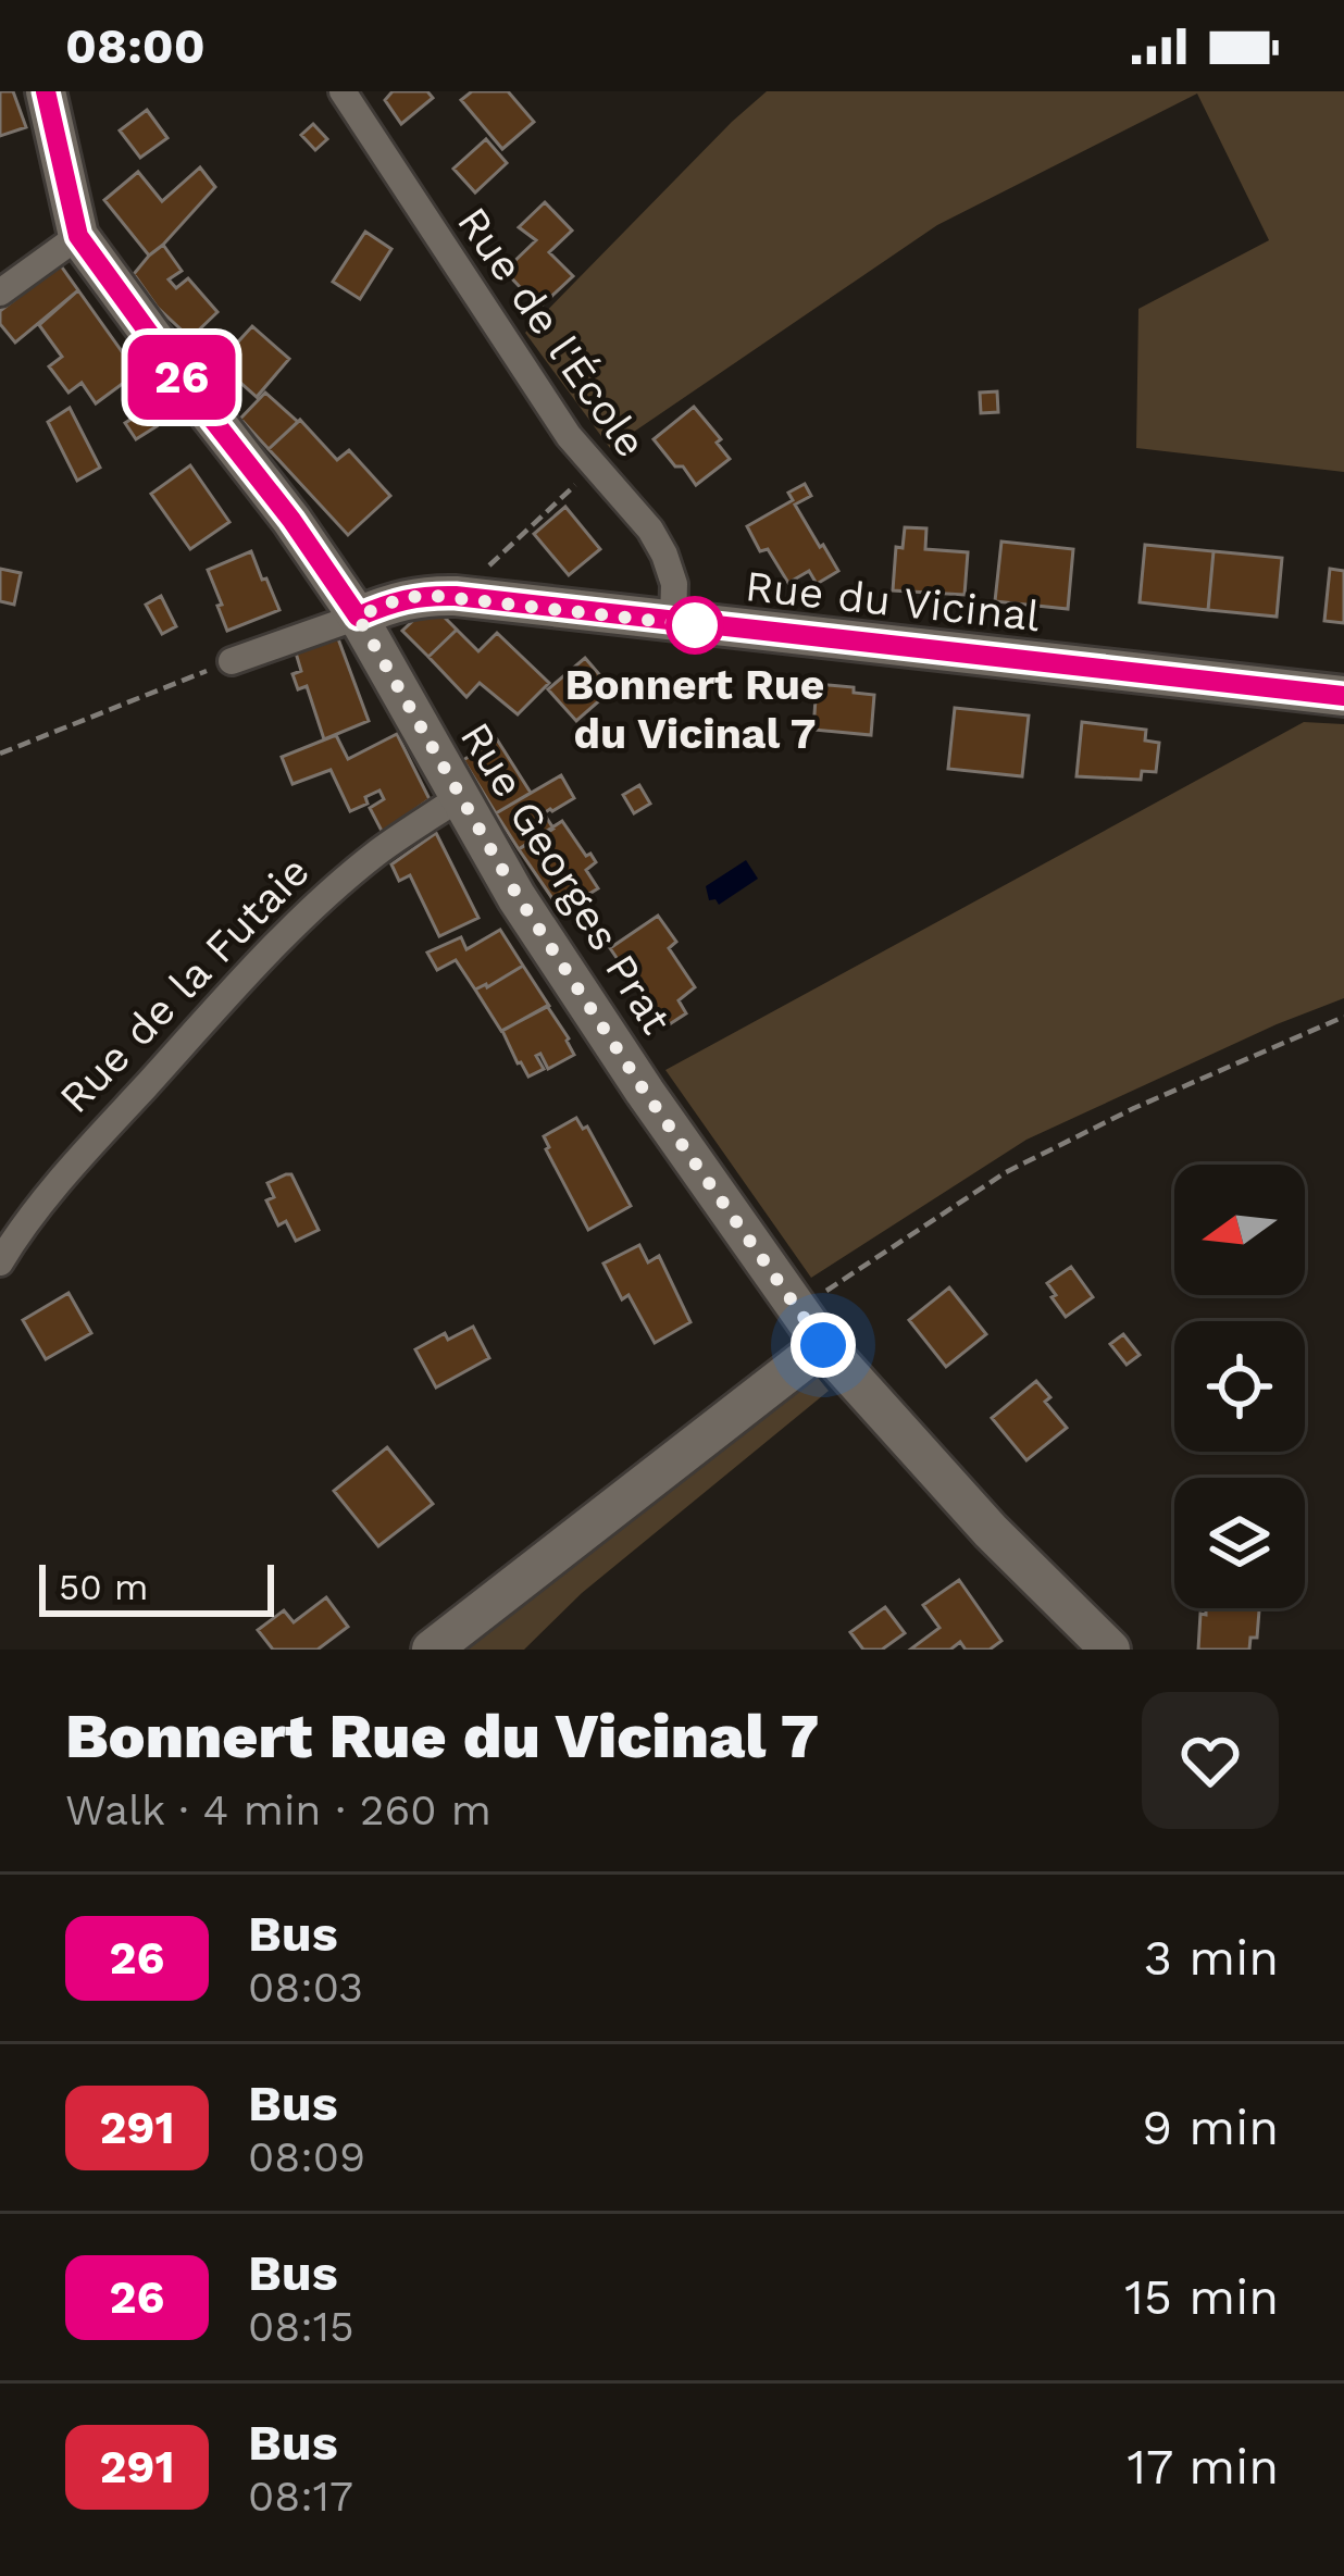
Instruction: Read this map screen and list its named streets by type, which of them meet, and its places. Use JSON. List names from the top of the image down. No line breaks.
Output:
{"streets":{"street":["Rue de l'École","Rue du Vicinal","Rue Georges Prat","Rue de la Futaie"]},"crossings":[["Rue de l'École","Rue du Vicinal"],["Rue du Vicinal","Rue Georges Prat"],["Rue Georges Prat","Rue de la Futaie"]],"places":["Bonnert Rue du Vicinal 7"],"lines":["bus line 26"],"scale_bar":"50 m","north":"left","page":{"status":"08:00","on_map":"26","scale":"50 m","heading":["Bonnert Rue du Vicinal 7","Walk · 4 min · 260 m"],"list":[{"mark":"26","name":"Bus","note":"08:03","value":"3 min"},{"mark":"291","name":"Bus","note":"08:09","value":"9 min"},{"mark":"26","name":"Bus","note":"08:15","value":"15 min"},{"mark":"291","name":"Bus","note":"08:17","value":"17 min"}]}}
